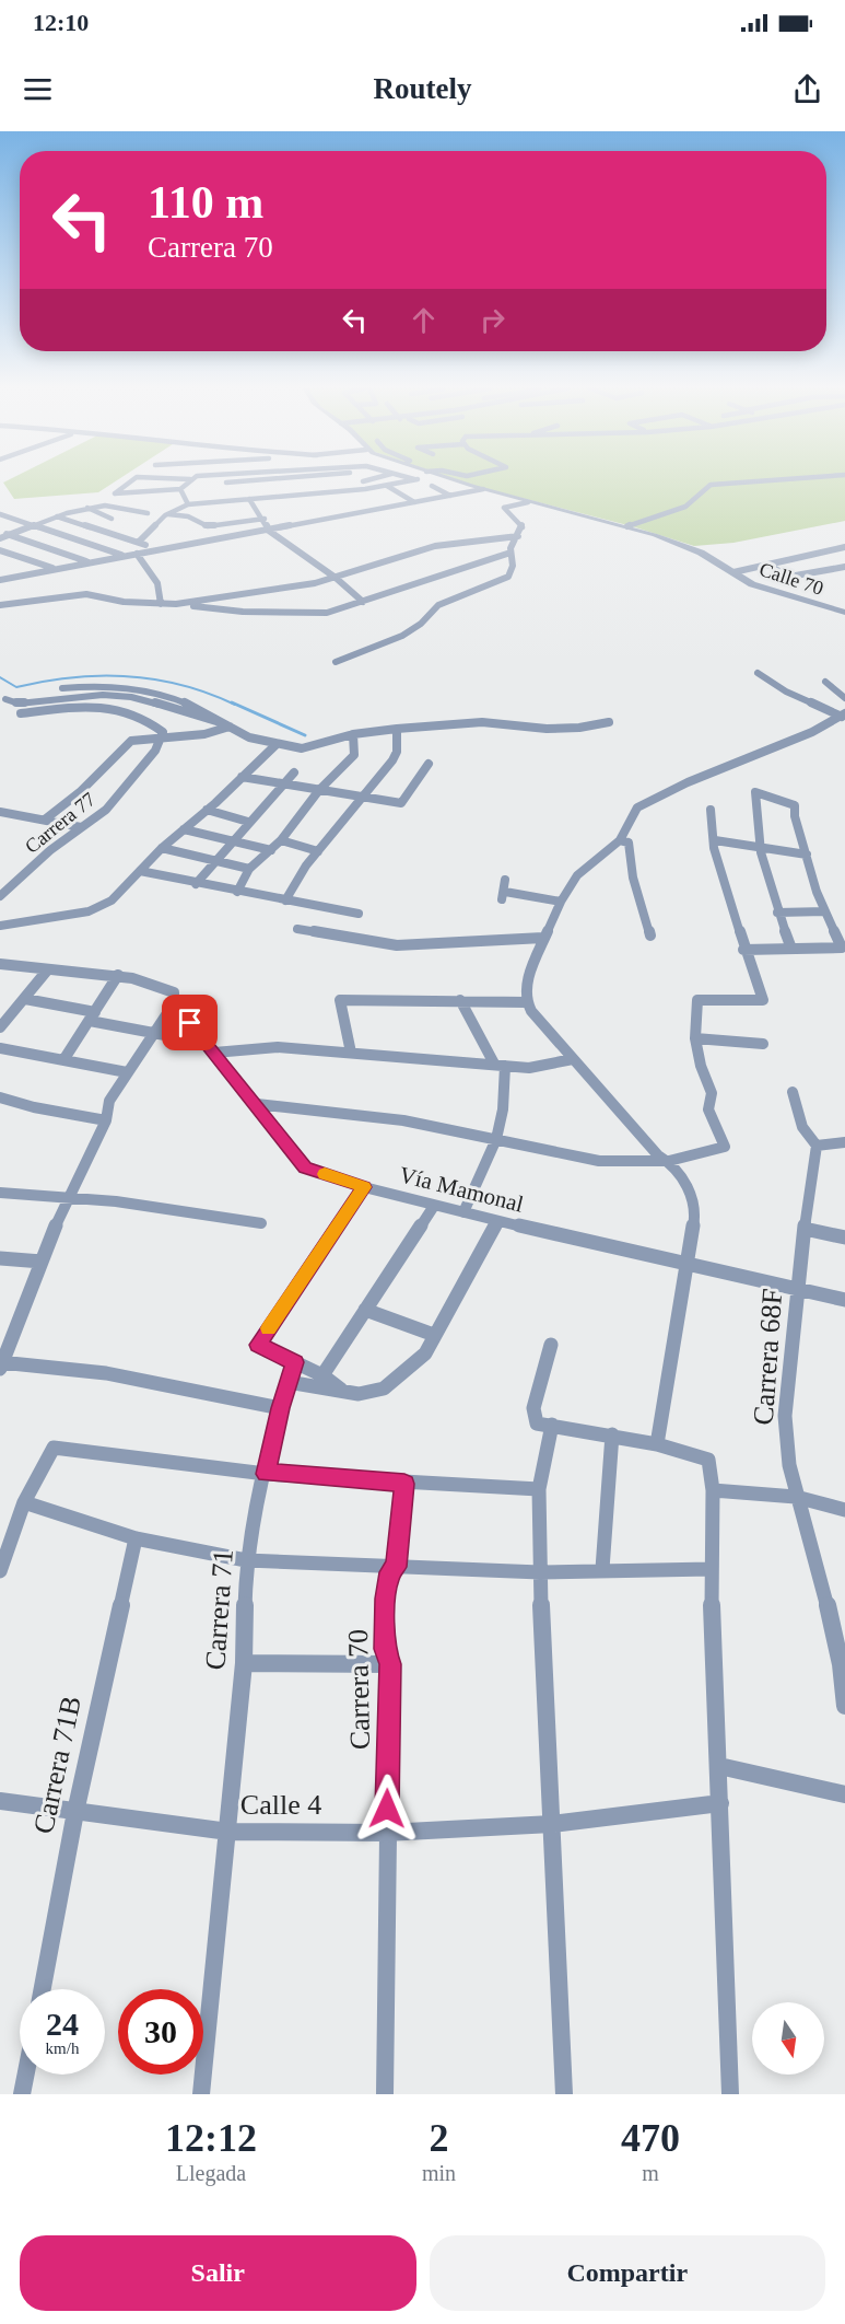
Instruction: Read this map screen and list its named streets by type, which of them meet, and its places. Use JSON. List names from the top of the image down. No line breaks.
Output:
{"streets":{"street":["Calle 70","Carrera 77","Vía Mamonal","Carrera 68F","Carrera 71","Carrera 70","Carrera 71B","Calle 4"]},"crossings":[["Vía Mamonal","Carrera 68F"],["Carrera 71","Calle 4"],["Carrera 70","Calle 4"],["Carrera 71B","Calle 4"]],"north":"bottom","page":{"status":"12:10","header":"Routely","turn":["110 m","Carrera 70"],"speed":"24 km/h","limit":"30","eta":["12:12","Llegada","2","min","470","m"],"buttons":["Salir","Compartir"]}}
